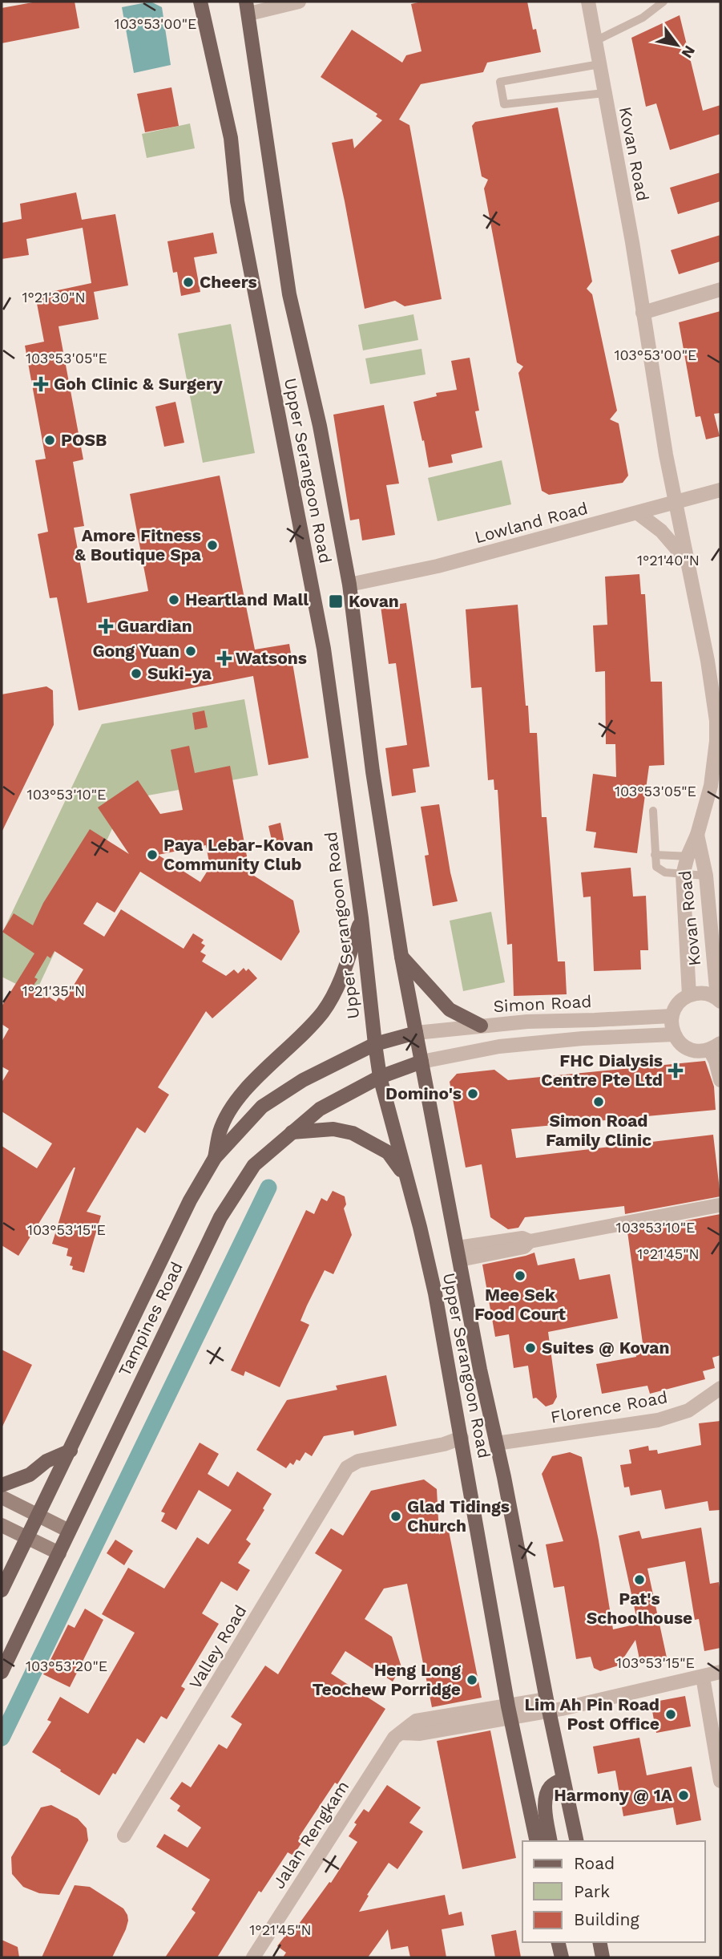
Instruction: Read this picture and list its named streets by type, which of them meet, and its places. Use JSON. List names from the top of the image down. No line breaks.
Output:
{"streets":{"main road":["Upper Serangoon Road","Tampines Road"],"street":["Kovan Road","Lowland Road","Simon Road","Florence Road","Valley Road","Jalan Rengkam"]},"crossings":[["Kovan Road","Lowland Road"],["Upper Serangoon Road","Lowland Road"],["Upper Serangoon Road","Simon Road"],["Upper Serangoon Road","Tampines Road"],["Upper Serangoon Road","Florence Road"],["Upper Serangoon Road","Valley Road"],["Upper Serangoon Road","Jalan Rengkam"],["Simon Road","Tampines Road"]],"places":{"other":["Cheers","POSB","Amore Fitness & Boutique Spa","Heartland Mall","Gong Yuan","Suki-ya","Paya Lebar-Kovan Community Club","Domino's","Simon Road Family Clinic","Mee Sek Food Court","Suites @ Kovan","Glad Tidings Church","Pat's Schoolhouse","Heng Long Teochew Porridge","Lim Ah Pin Road Post Office","Harmony @ 1A"],"health":["Goh Clinic & Surgery","Guardian","Watsons","FHC Dialysis Centre Pte Ltd"],"transit":["Kovan"]},"legend":["Road","Park","Building"],"north":"bottom right","coordinates":["103°53'00\"E","1°21'30\"N","103°53'05\"E","1°21'40\"N","103°53'10\"E","1°21'35\"N","103°53'15\"E","1°21'45\"N","103°53'20\"E"]}
